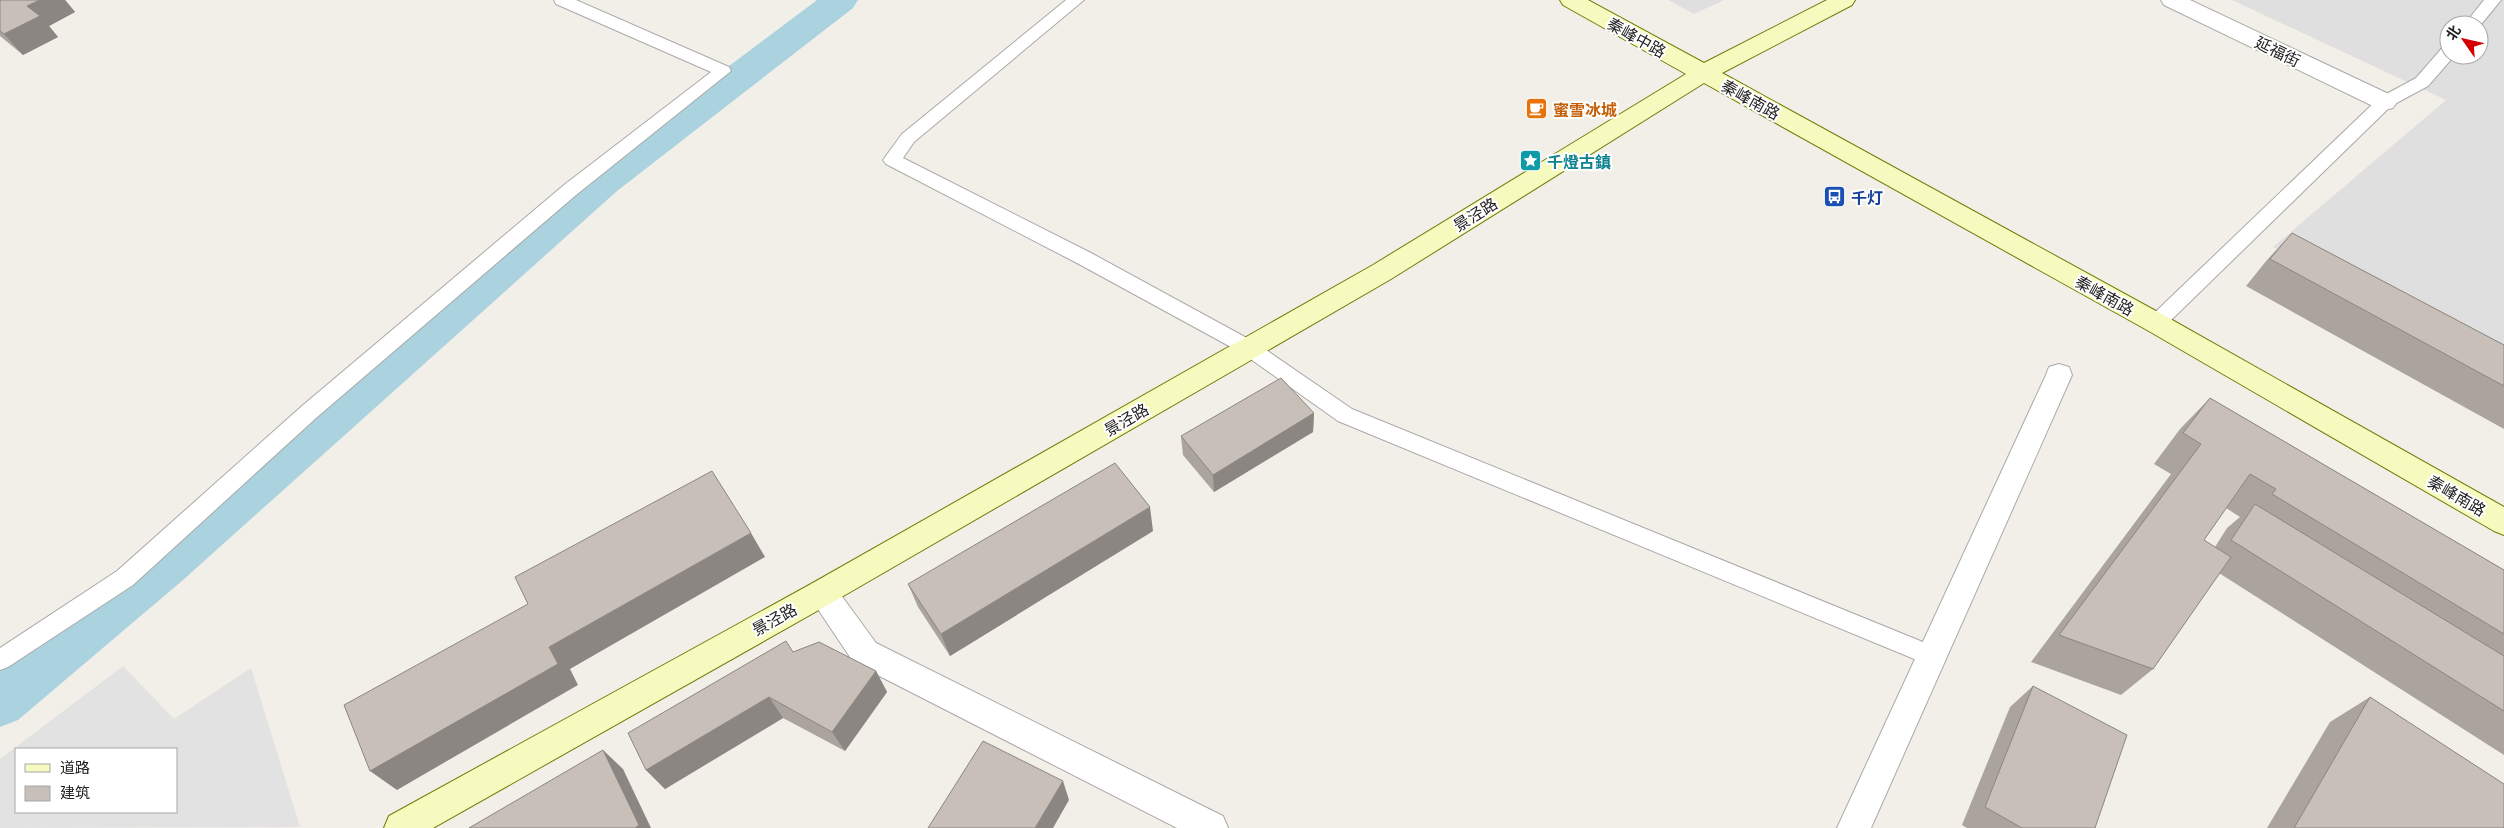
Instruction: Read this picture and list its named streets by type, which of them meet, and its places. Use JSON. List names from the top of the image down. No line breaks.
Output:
{"streets":{"street":["秦峰中路","延福街","秦峰南路","景泾路"]},"crossings":[["秦峰中路","秦峰南路"],["秦峰中路","景泾路"],["秦峰南路","景泾路"]],"places":{"cafe":["蜜雪冰城"],"place":["千燈古鎮"],"bus stop":["千灯"]},"legend":["道路","建筑"],"north":"top left"}
